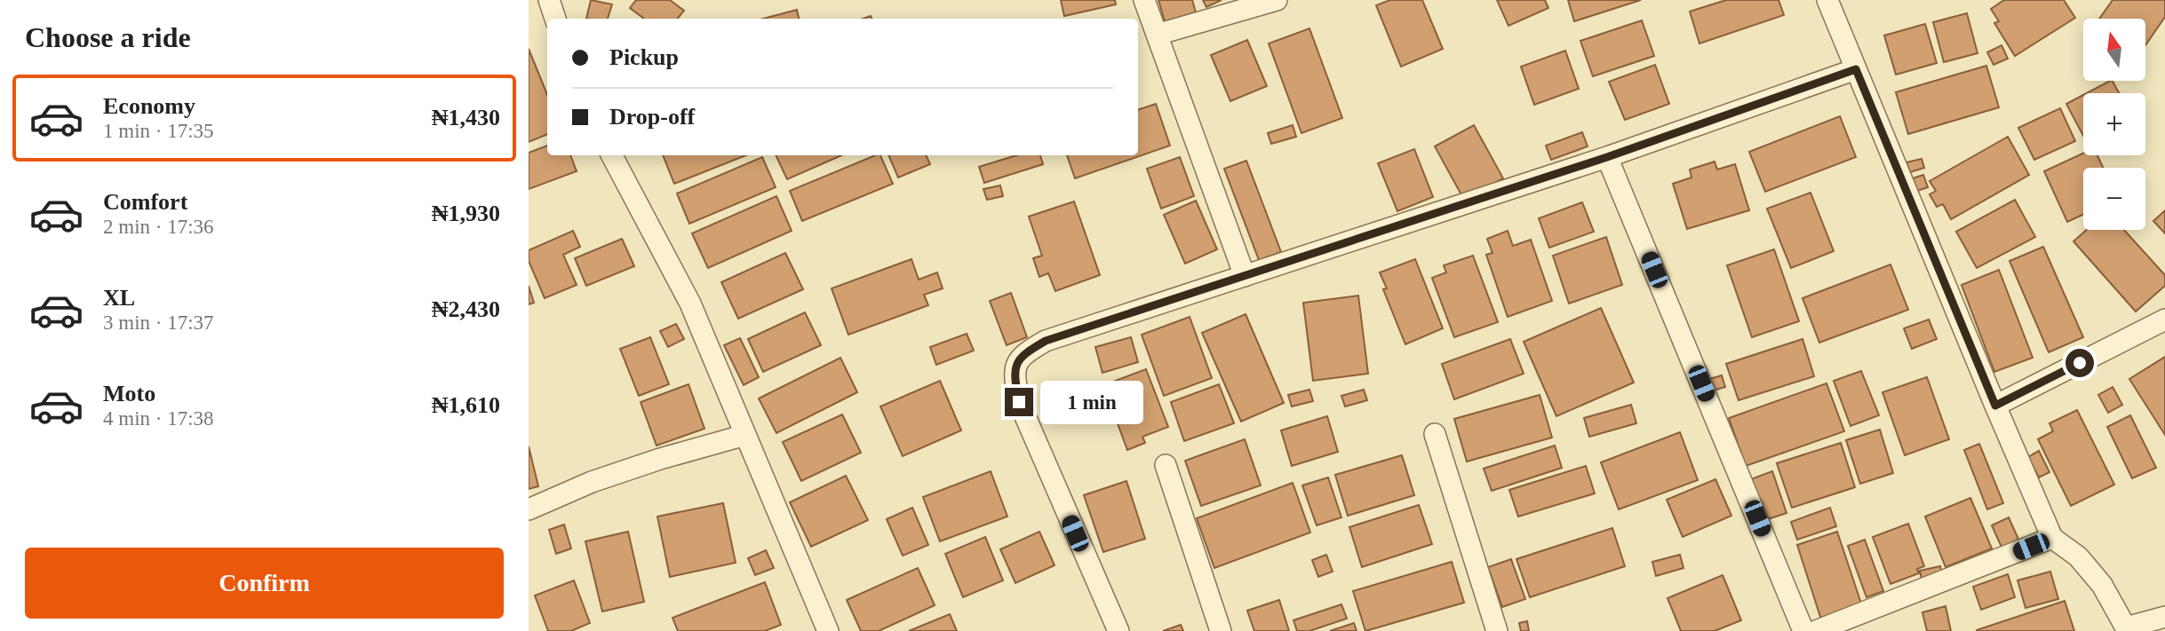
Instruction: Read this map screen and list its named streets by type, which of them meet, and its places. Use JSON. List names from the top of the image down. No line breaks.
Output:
{"north":"top","page":{"heading":"Choose a ride","map_buttons":["+","−"],"banner":["Pickup","Drop-off"],"list":[{"name":"Economy","note":"1 min · 17:35","value":"₦1,430"},{"name":"Comfort","note":"2 min · 17:36","value":"₦1,930"},{"name":"XL","note":"3 min · 17:37","value":"₦2,430"},{"name":"Moto","note":"4 min · 17:38","value":"₦1,610"}],"bubble":"1 min","buttons":"Confirm"}}
